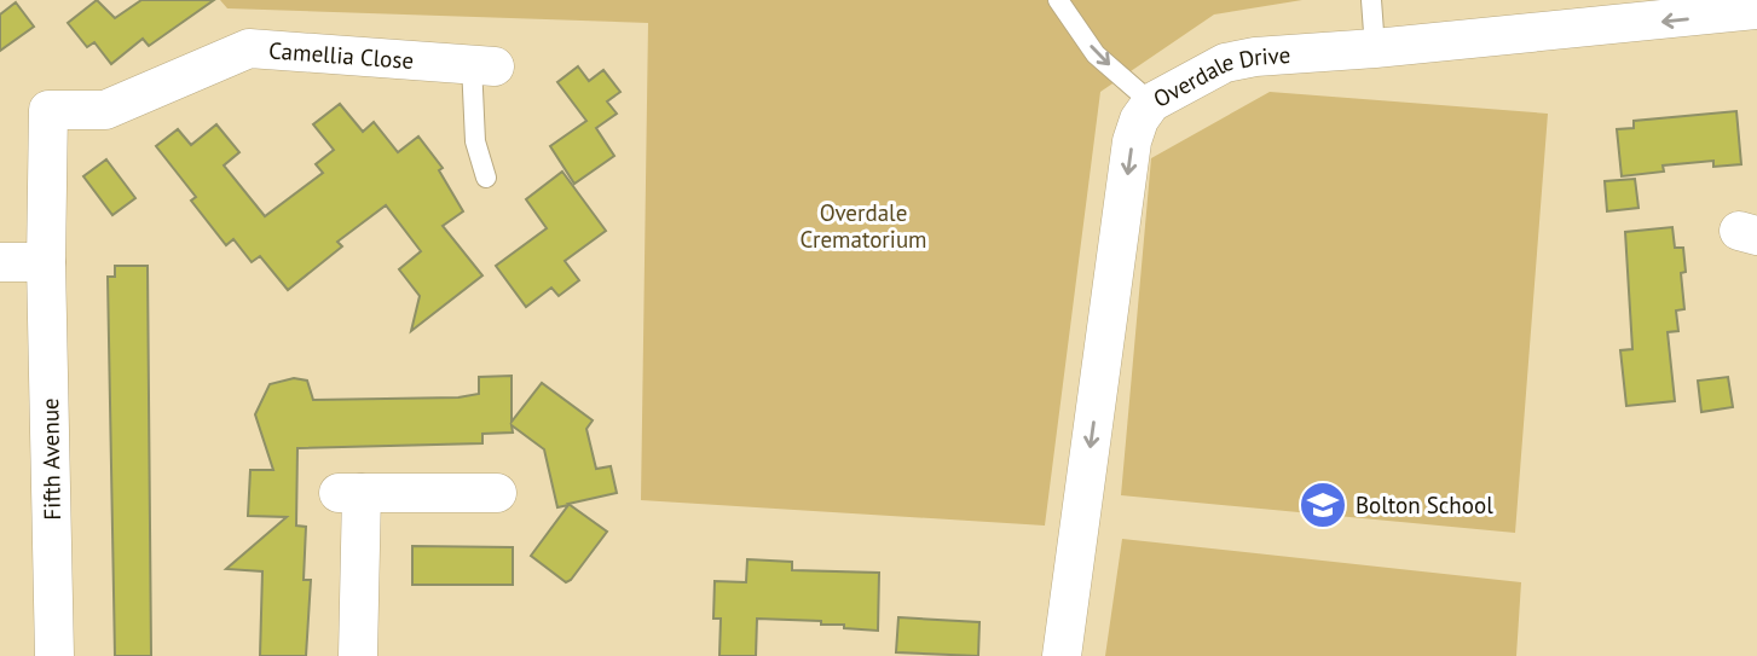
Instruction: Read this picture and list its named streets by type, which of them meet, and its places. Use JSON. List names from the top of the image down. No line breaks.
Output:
{"streets":{"street":["Camellia Close","Overdale Drive","Fifth Avenue"]},"crossings":[["Camellia Close","Fifth Avenue"]],"parks":["Overdale Crematorium"],"places":{"school or university":["Bolton School"]}}
